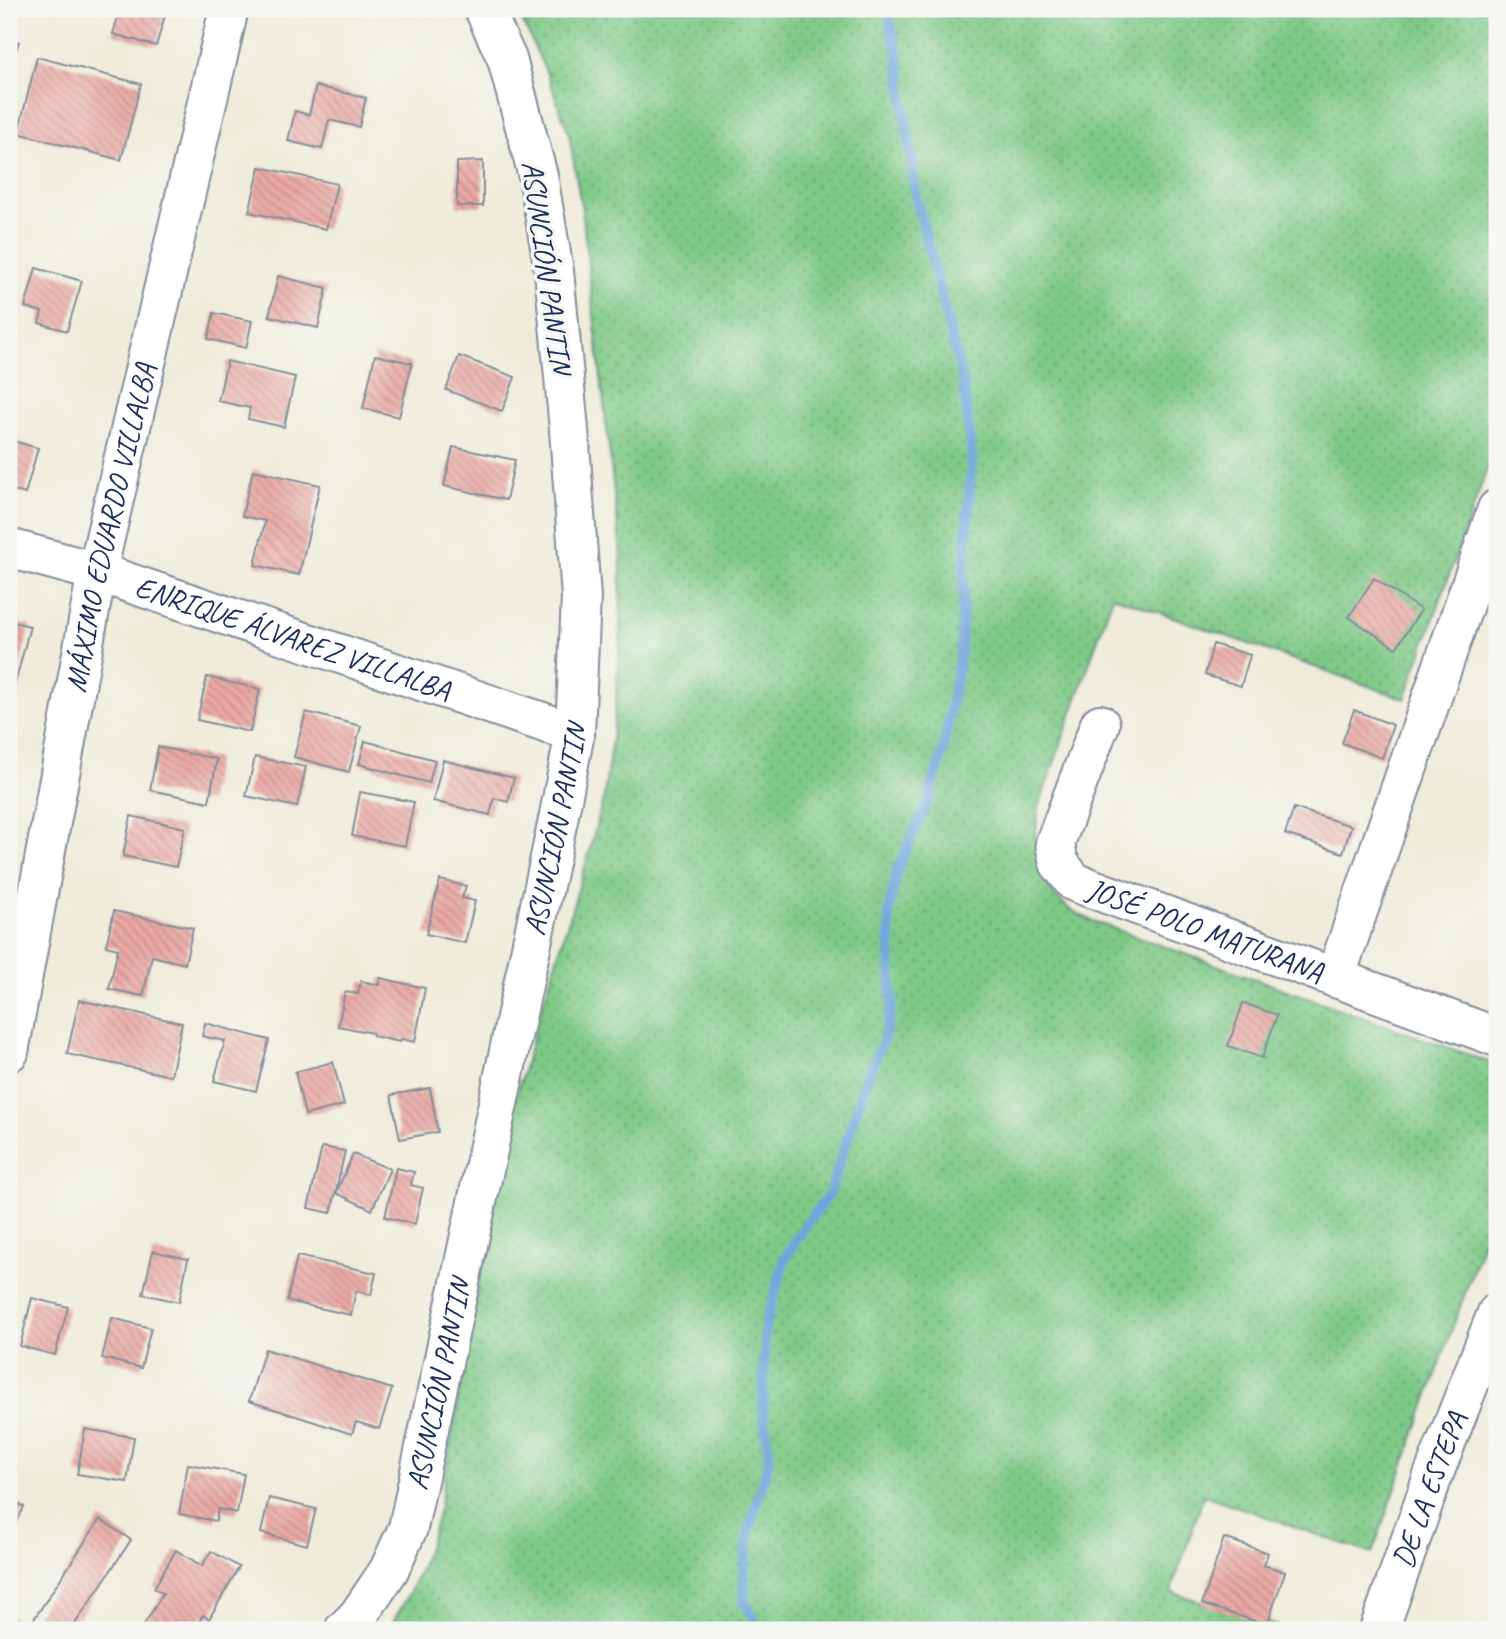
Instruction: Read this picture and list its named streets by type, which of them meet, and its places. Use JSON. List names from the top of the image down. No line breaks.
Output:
{"streets":{"street":["ASUNCIÓN PANTIN","MÁXIMO EDUARDO VILLALBA","ENRIQUE ÁLVAREZ VILLALBA","JOSÉ POLO MATURANA","DE LA ESTEPA"]},"crossings":[["ASUNCIÓN PANTIN","ENRIQUE ÁLVAREZ VILLALBA"],["MÁXIMO EDUARDO VILLALBA","ENRIQUE ÁLVAREZ VILLALBA"]]}
